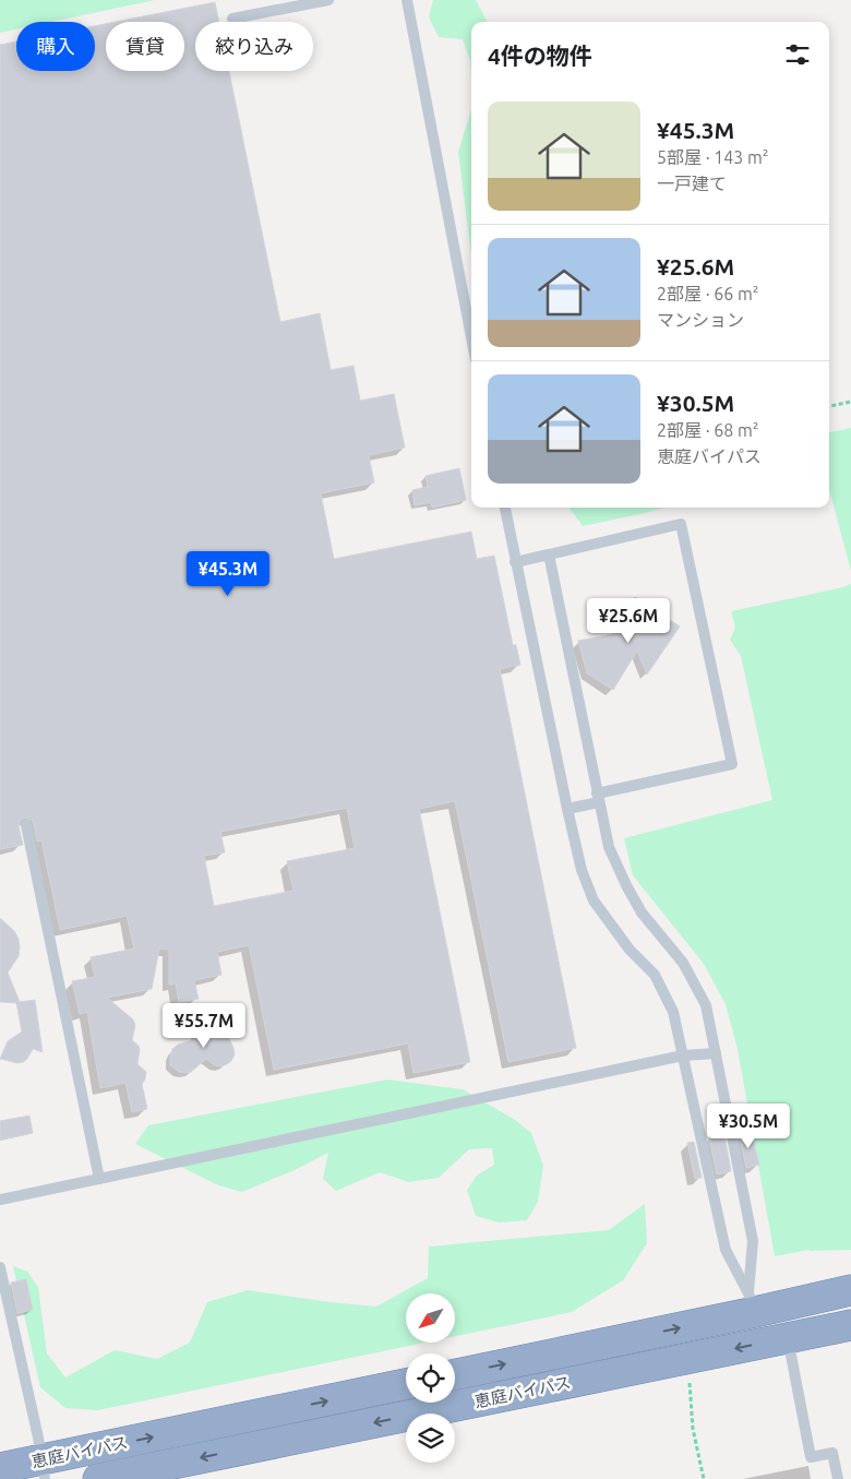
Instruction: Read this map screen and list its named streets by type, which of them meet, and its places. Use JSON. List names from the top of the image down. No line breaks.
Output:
{"streets":{"highway":["恵庭バイパス"]},"north":"bottom left","page":{"chip":["購入","賃貸","絞り込み"],"heading":"4件の物件","list":[{"name":"¥45.3M","note":"5部屋 · 143 m² · 一戸建て"},{"name":"¥25.6M","note":"2部屋 · 66 m² · マンション"},{"name":"¥30.5M","note":"2部屋 · 68 m² · 恵庭バイパス"}],"price":["¥45.3M","¥25.6M","¥55.7M","¥30.5M"]}}
